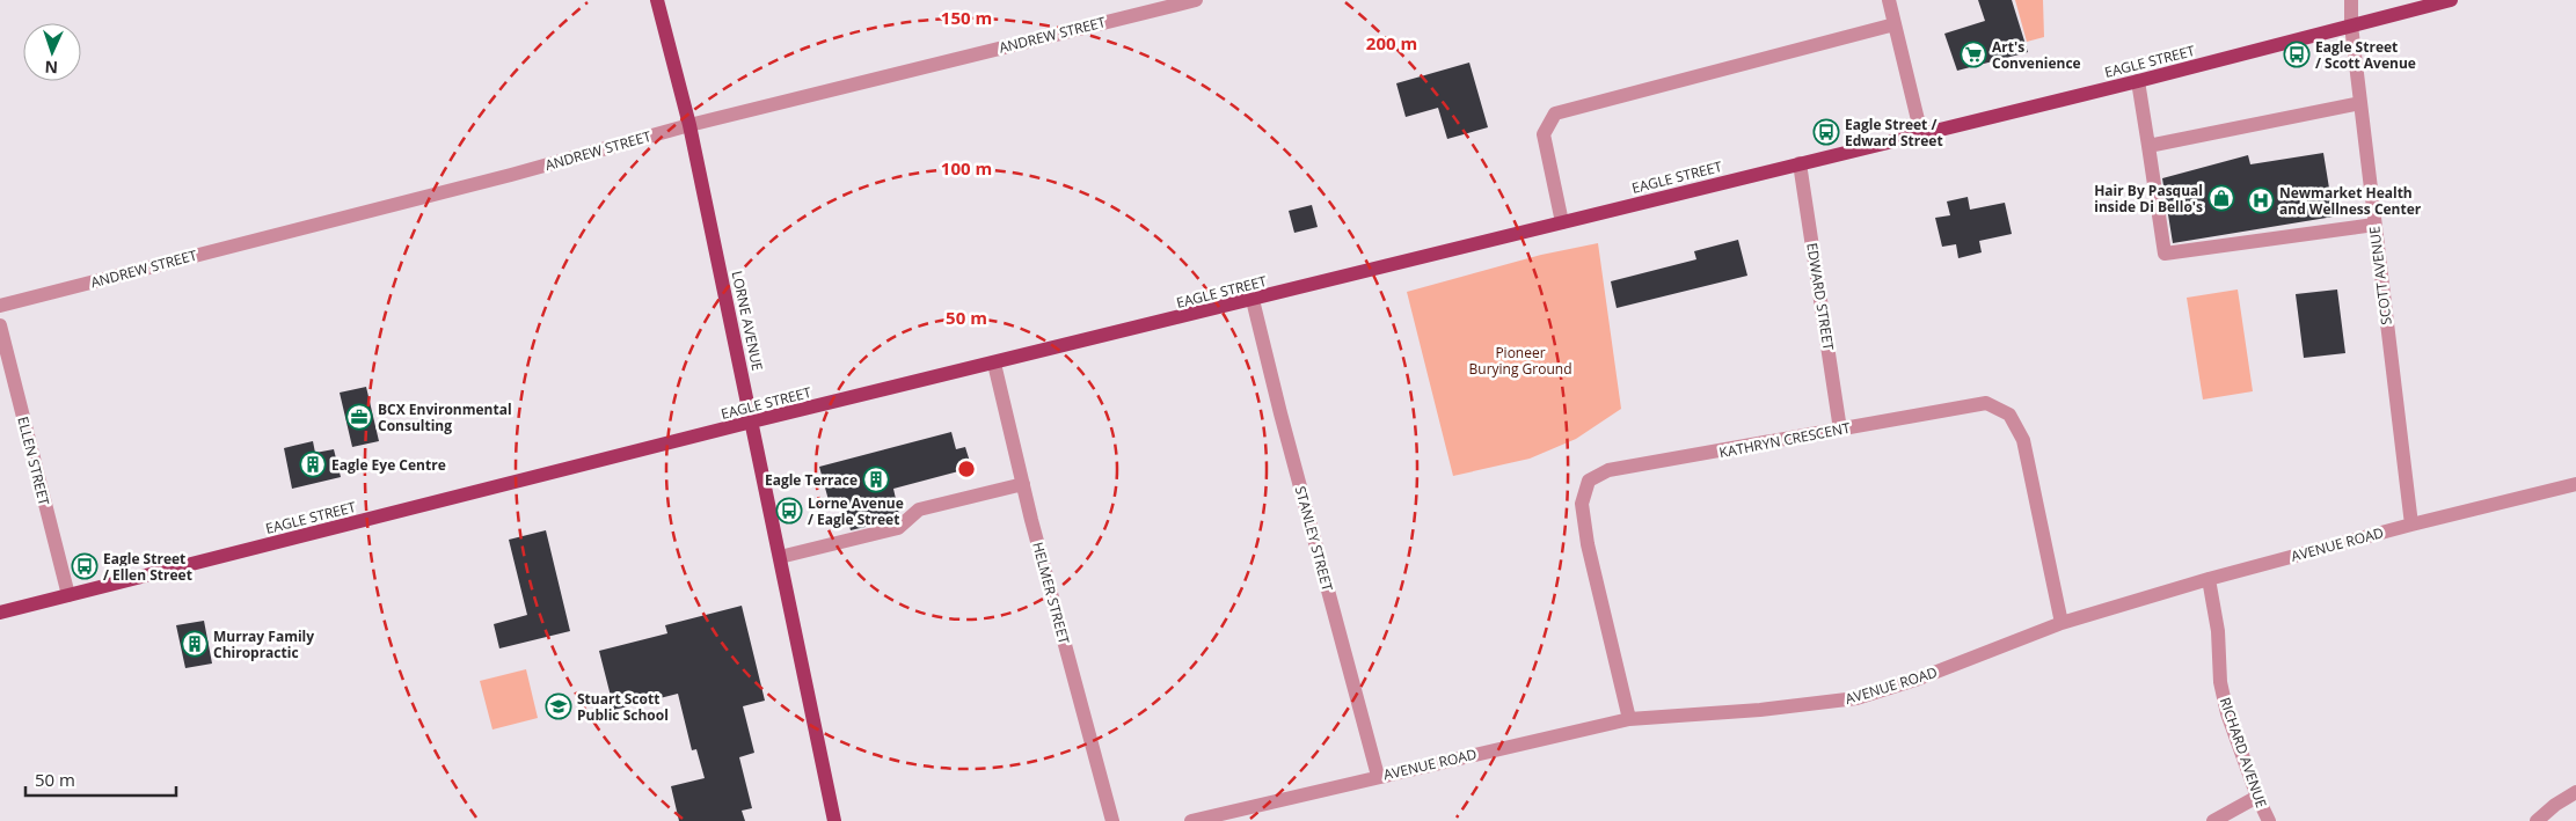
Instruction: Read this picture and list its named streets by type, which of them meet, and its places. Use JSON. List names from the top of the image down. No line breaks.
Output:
{"streets":{"main road":["EAGLE STREET","LORNE AVENUE"],"street":["ANDREW STREET","SCOTT AVENUE","EDWARD STREET","KATHRYN CRESCENT","ELLEN STREET","STANLEY STREET","AVENUE ROAD","HELMER STREET","RICHARD AVENUE"]},"crossings":[["ANDREW STREET","LORNE AVENUE"],["EAGLE STREET","SCOTT AVENUE"],["EAGLE STREET","EDWARD STREET"],["EAGLE STREET","LORNE AVENUE"],["EAGLE STREET","ELLEN STREET"],["EAGLE STREET","STANLEY STREET"],["EAGLE STREET","HELMER STREET"],["SCOTT AVENUE","AVENUE ROAD"],["EDWARD STREET","KATHRYN CRESCENT"],["KATHRYN CRESCENT","AVENUE ROAD"],["STANLEY STREET","AVENUE ROAD"],["AVENUE ROAD","RICHARD AVENUE"]],"parks":["Pioneer Burying Ground"],"places":{"supermarket":["Art's Convenience"],"bus stop":["Eagle Street / Scott Avenue","Eagle Street / Edward Street","Lorne Avenue / Eagle Street","Eagle Street / Ellen Street"],"shop":["Hair By Pasqual inside Di Bello's"],"hospital":["Newmarket Health and Wellness Center"],"office":["BCX Environmental Consulting"],"building":["Eagle Eye Centre","Eagle Terrace","Murray Family Chiropractic"],"school or university":["Stuart Scott Public School"]},"scale_bar":"50 m","north":"bottom","rings":["150 m","200 m","100 m","50 m"]}
